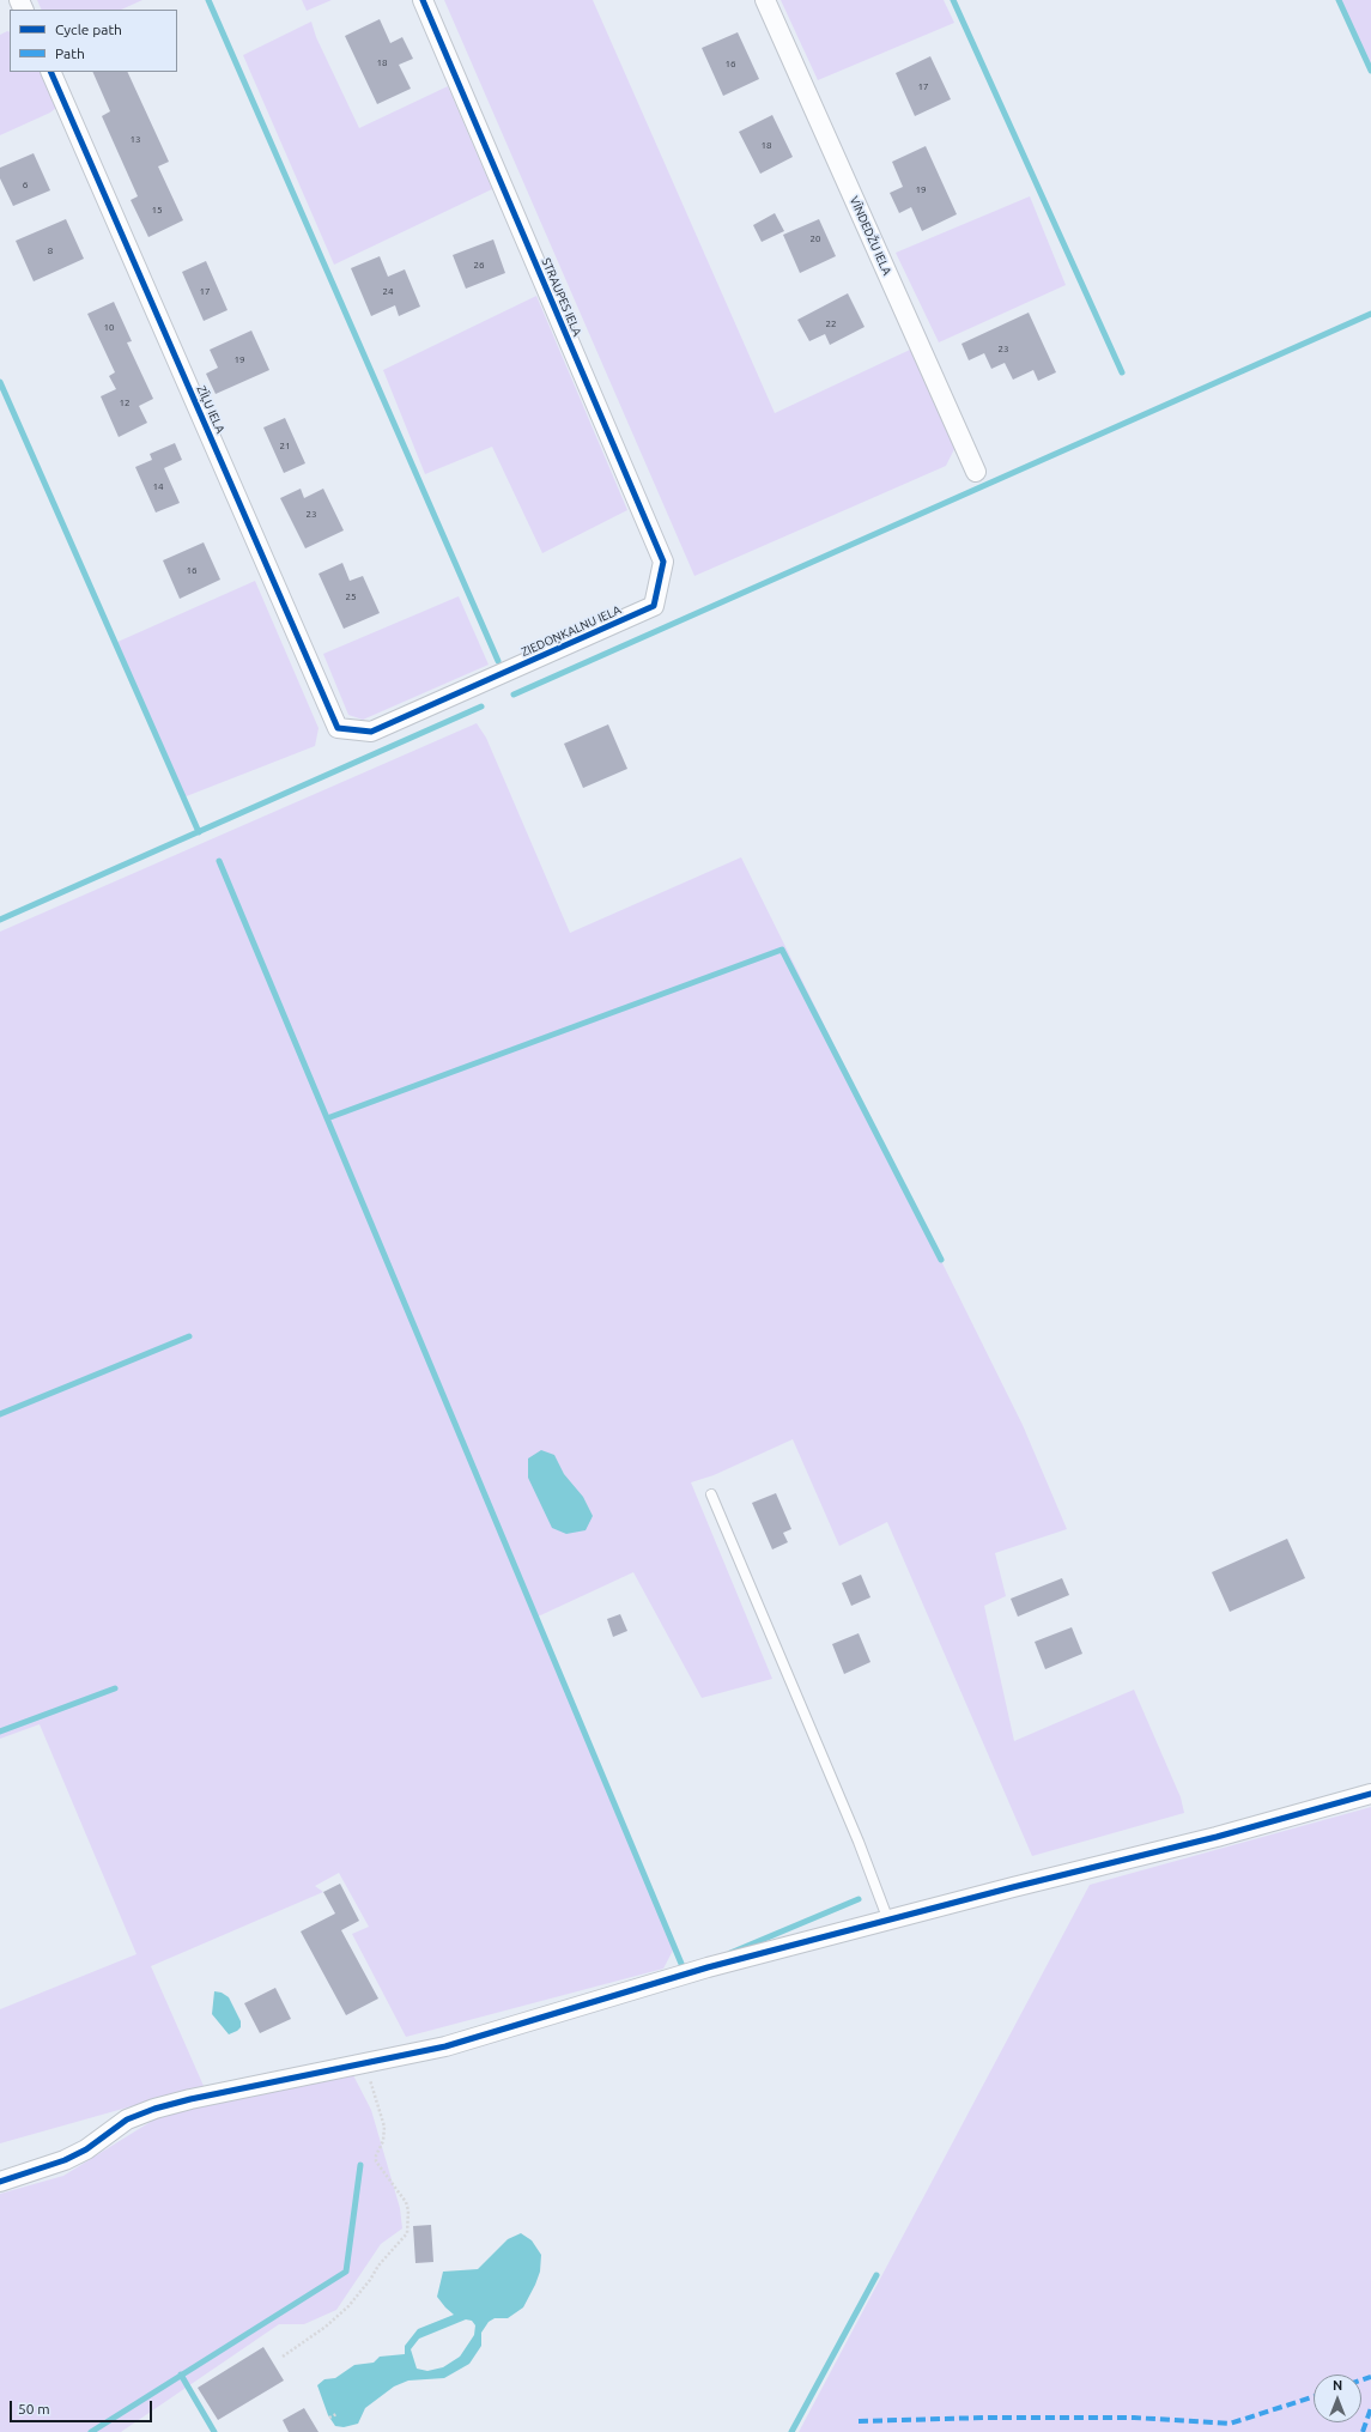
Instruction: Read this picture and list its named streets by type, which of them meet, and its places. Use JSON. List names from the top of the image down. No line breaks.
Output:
{"streets":{"street":["VĪNDEDŽU IELA","STRAUPES IELA","ZĪĻU IELA","ZIEDOŅKALNU IELA"]},"crossings":[["STRAUPES IELA","ZIEDOŅKALNU IELA"],["ZĪĻU IELA","ZIEDOŅKALNU IELA"]],"house_numbers":["18","16","17","13","18","6","19","15","20","8","26","17","24","22","10","23","19","12","21","14","23","16","25"],"legend":["Cycle path","Path"],"scale_bar":"50 m","north":"top"}
